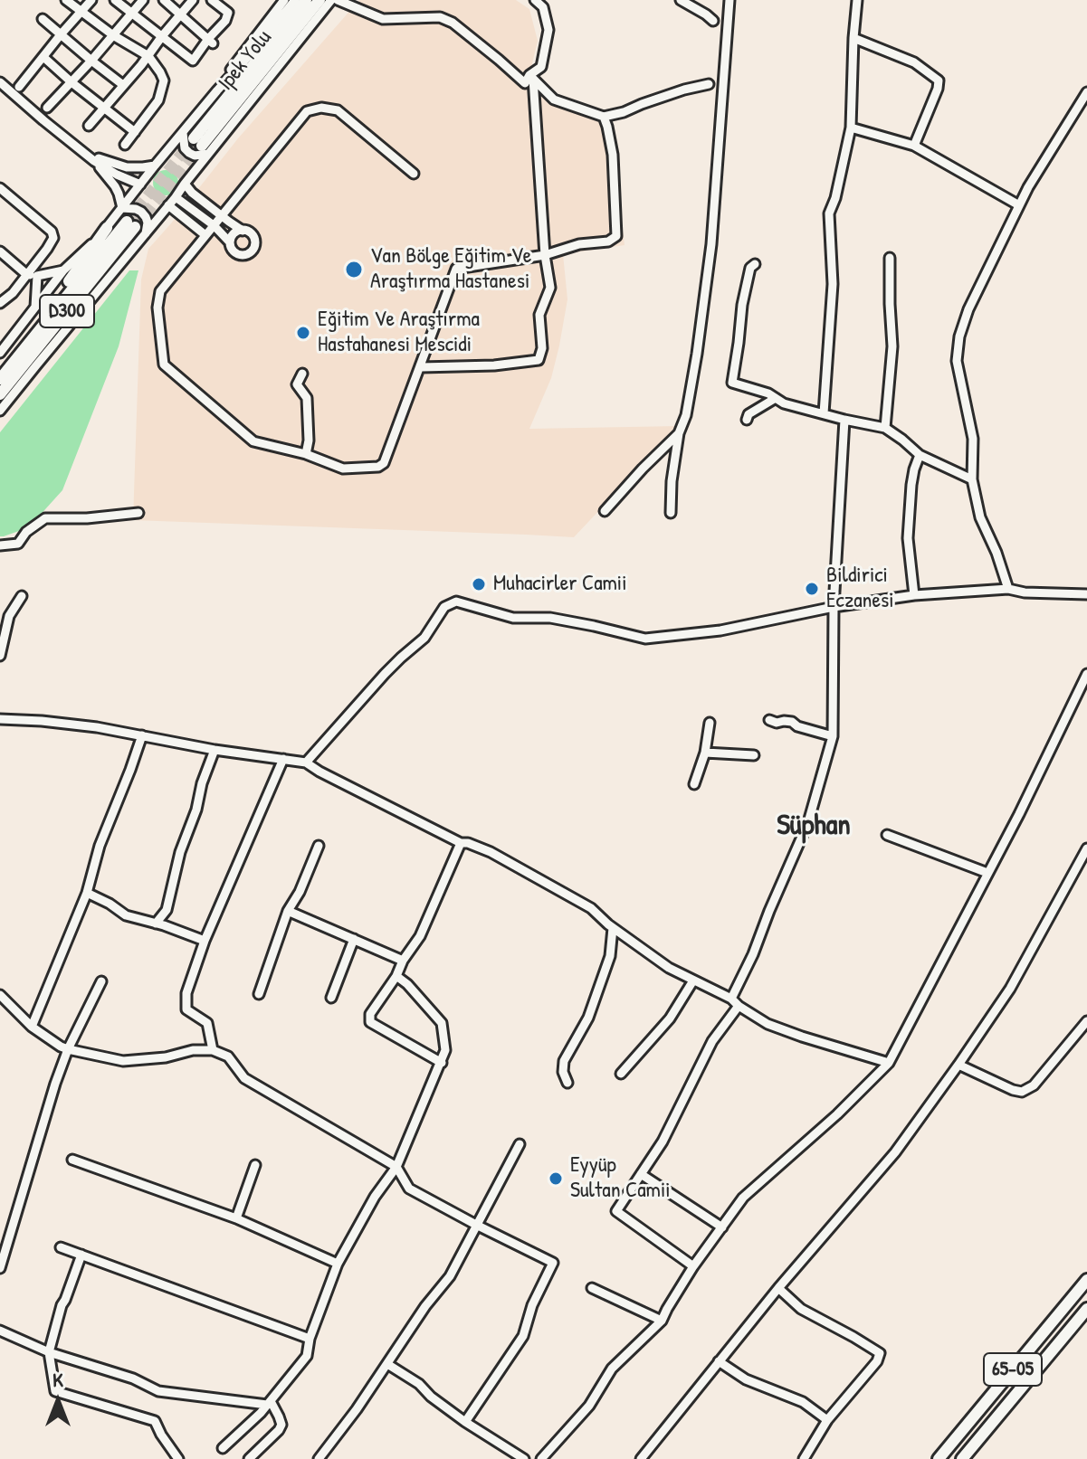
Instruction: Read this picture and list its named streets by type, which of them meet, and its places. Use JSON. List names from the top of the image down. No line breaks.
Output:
{"streets":{"highway":["Ipek Yolu","D300","65-05"]},"districts":["Süphan"],"places":["Van Bölge Eğitim Ve Araştırma Hastanesi","Eğitim Ve Araştırma Hastahanesi Mescidi","Muhacirler Camii","Bildirici Eczanesi","Eyyüp Sultan Camii"],"north":"top"}
